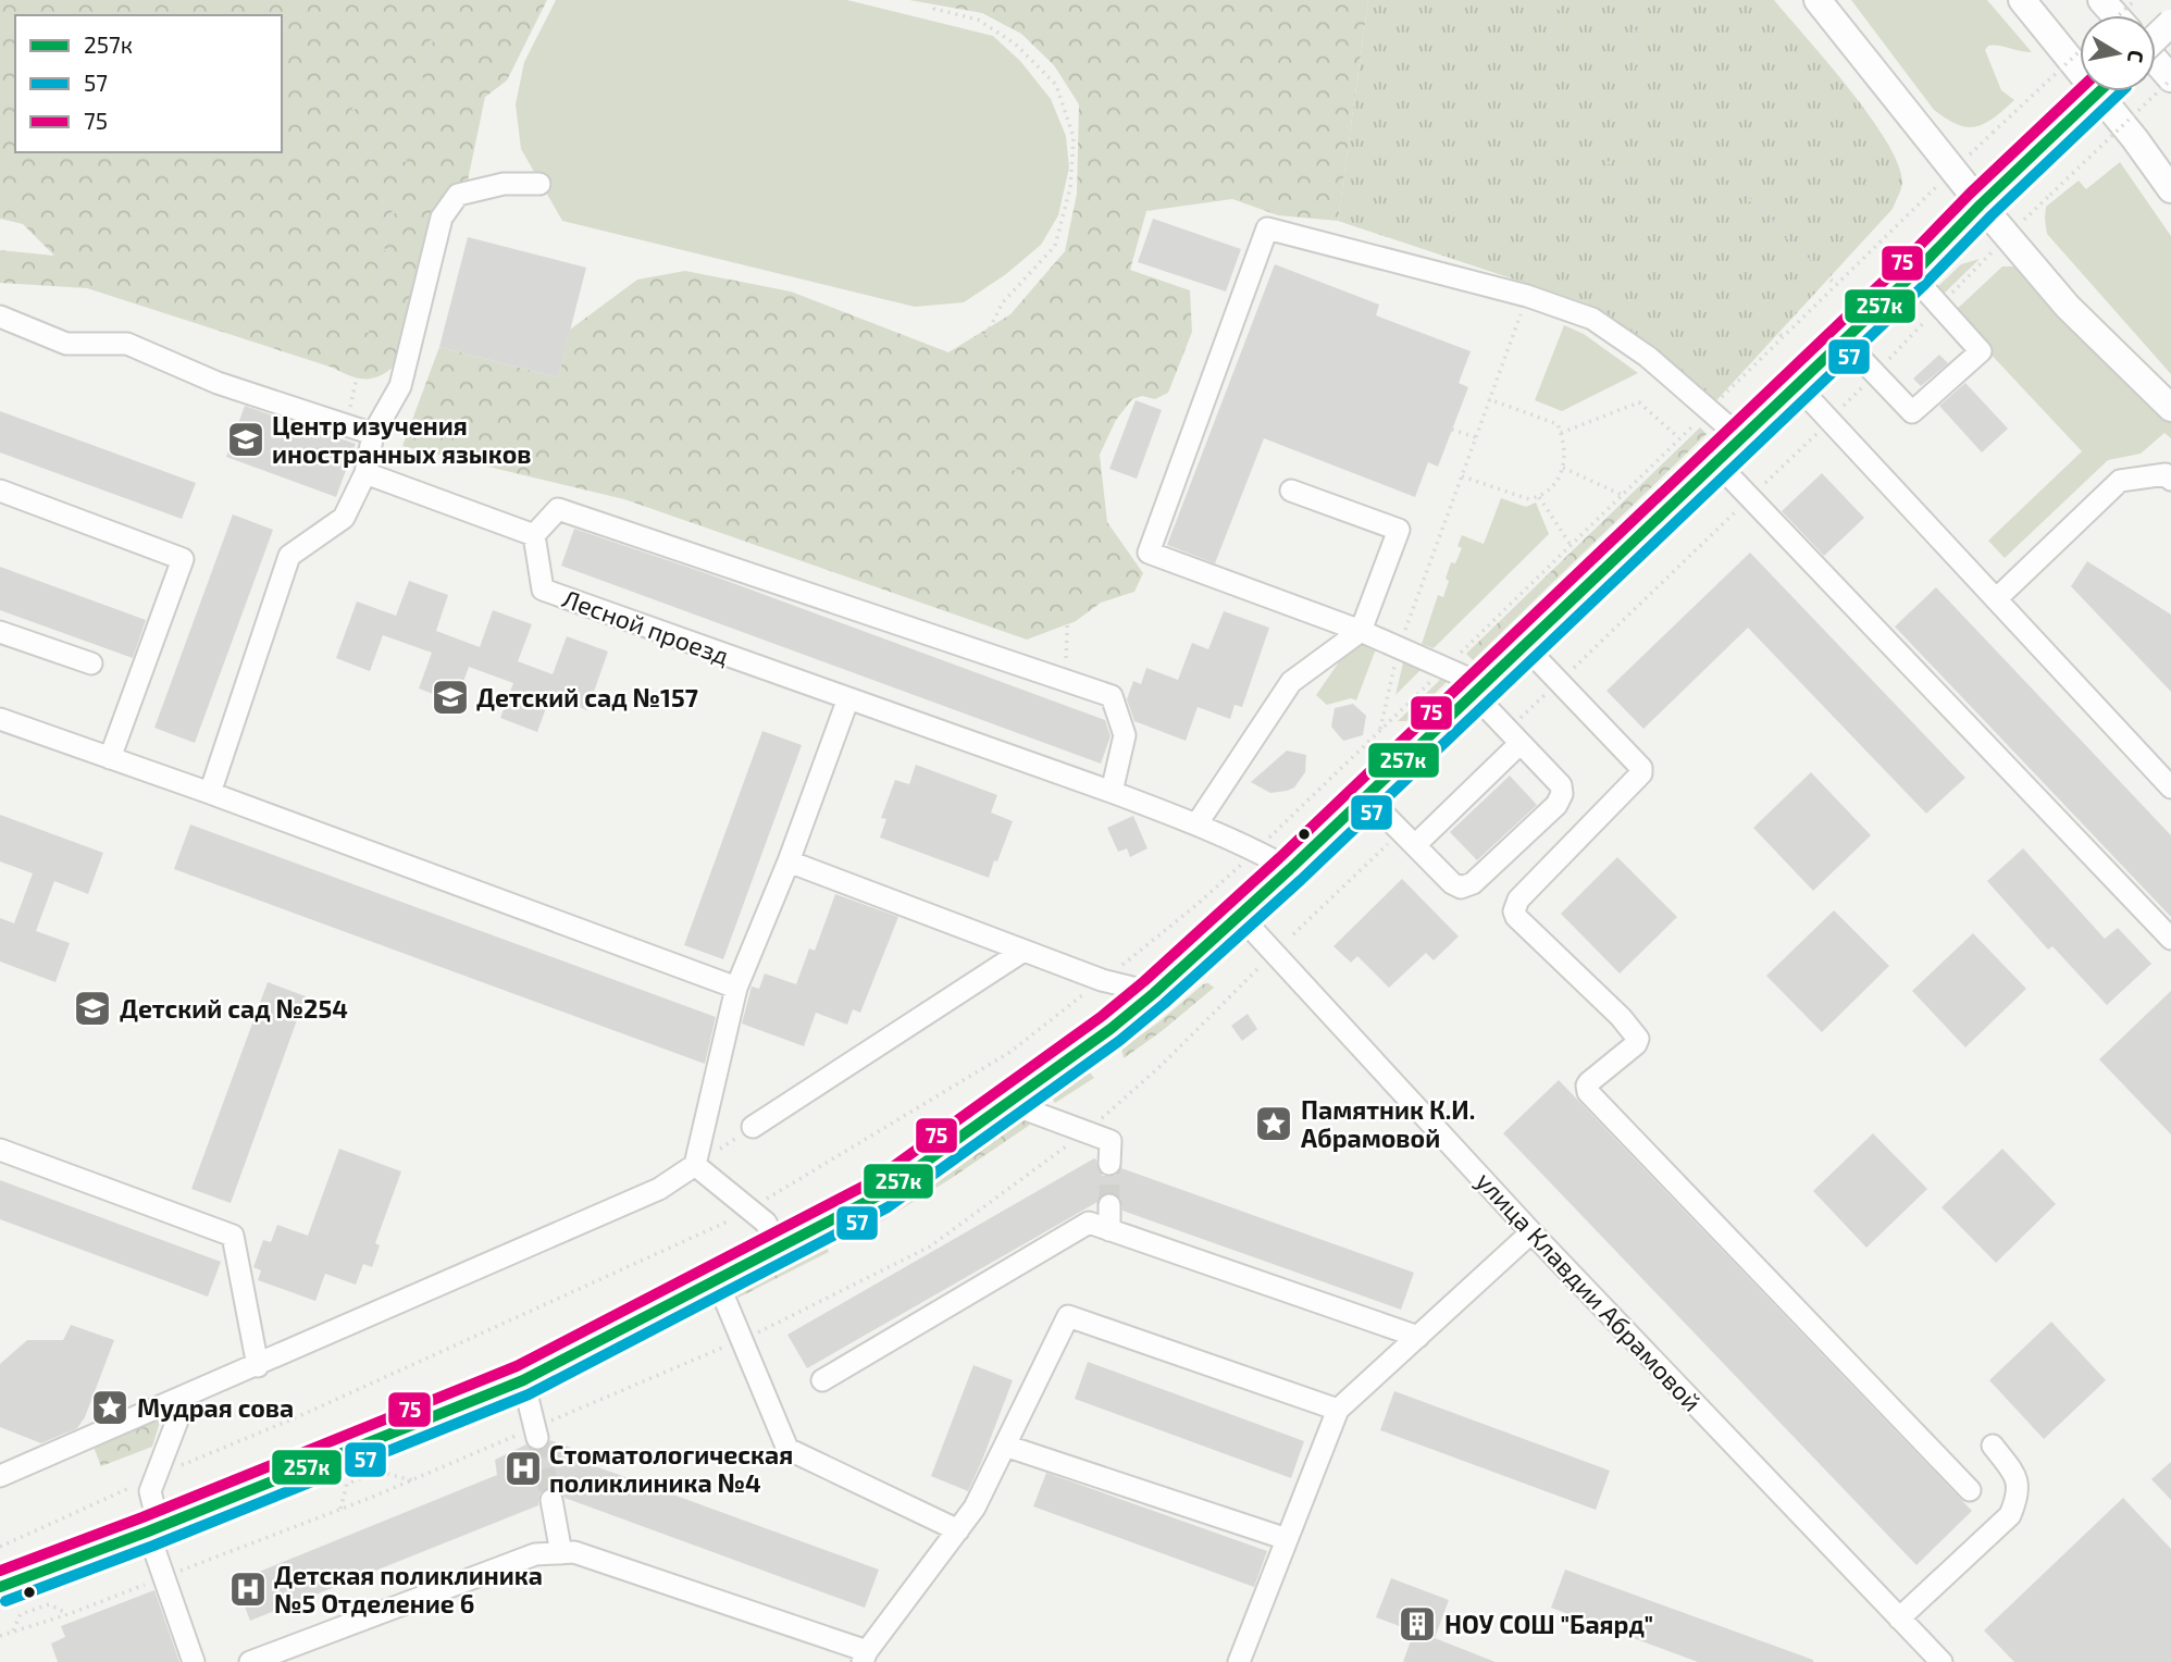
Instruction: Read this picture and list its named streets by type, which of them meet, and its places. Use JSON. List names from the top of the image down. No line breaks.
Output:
{"streets":{"street":["Лесной проезд","улица Клавдии Абрамовой"]},"places":{"school or university":["Центр изучения иностранных языков","Детский сад №157","Детский сад №254"],"place":["Памятник К.И. Абрамовой","Мудрая сова"],"hospital":["Стоматологическая поликлиника №4","Детская поликлиника №5 Отделение 6"],"building":["НОУ СОШ \"Баярд\""]},"lines":["transit line 75","transit line 257к","transit line 57"],"legend":["257к","57","75"],"north":"right"}
